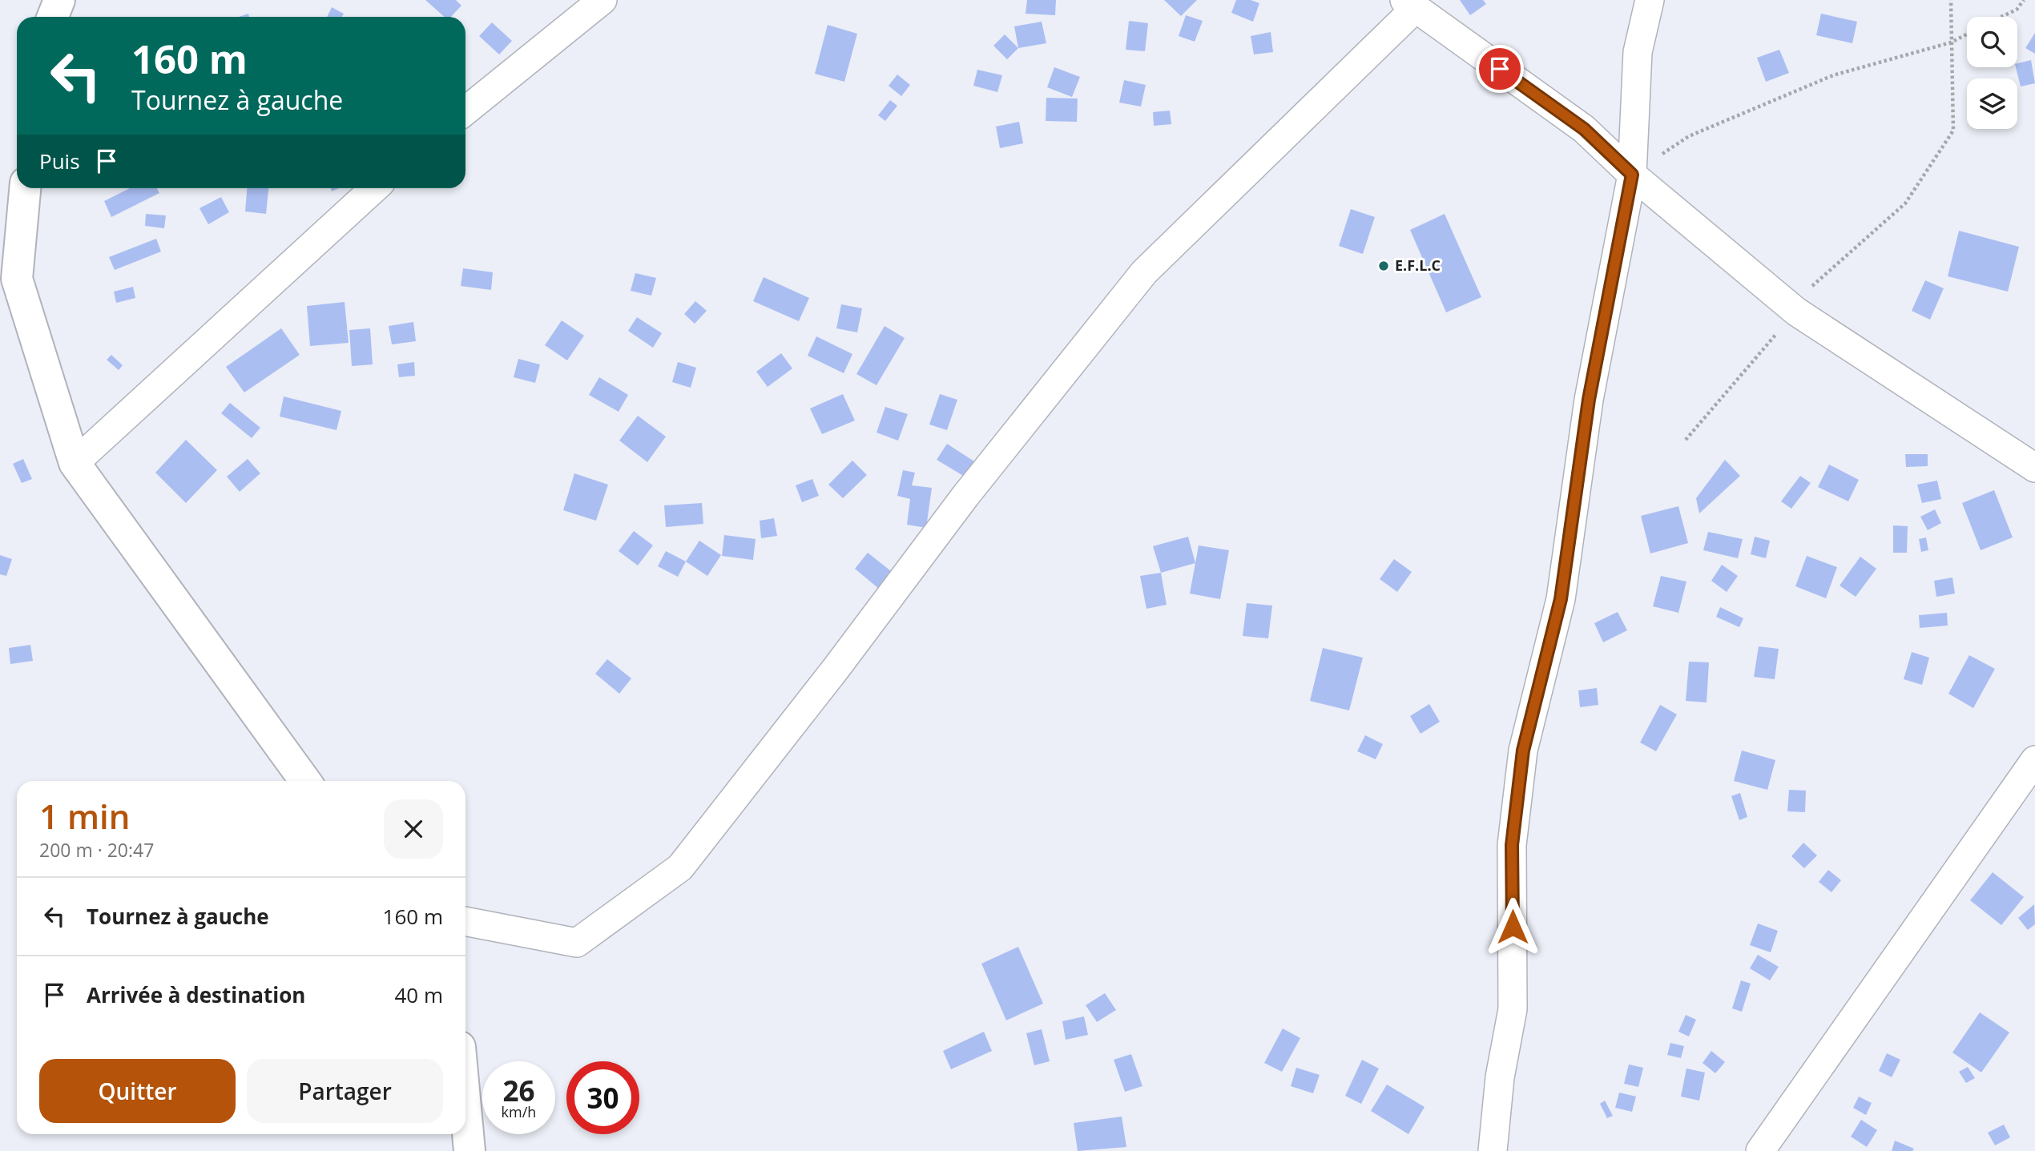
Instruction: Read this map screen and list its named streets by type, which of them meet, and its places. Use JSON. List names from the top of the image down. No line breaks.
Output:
{"places":["E.F.L.C"],"page":{"turn":["160 m","Tournez à gauche"],"then":"Puis","heading":["1 min","200 m · 20:47"],"list":[{"name":"Tournez à gauche","value":"160 m"},{"name":"Arrivée à destination","value":"40 m"}],"buttons":["Quitter","Partager"],"speed":"26 km/h","limit":"30"}}
